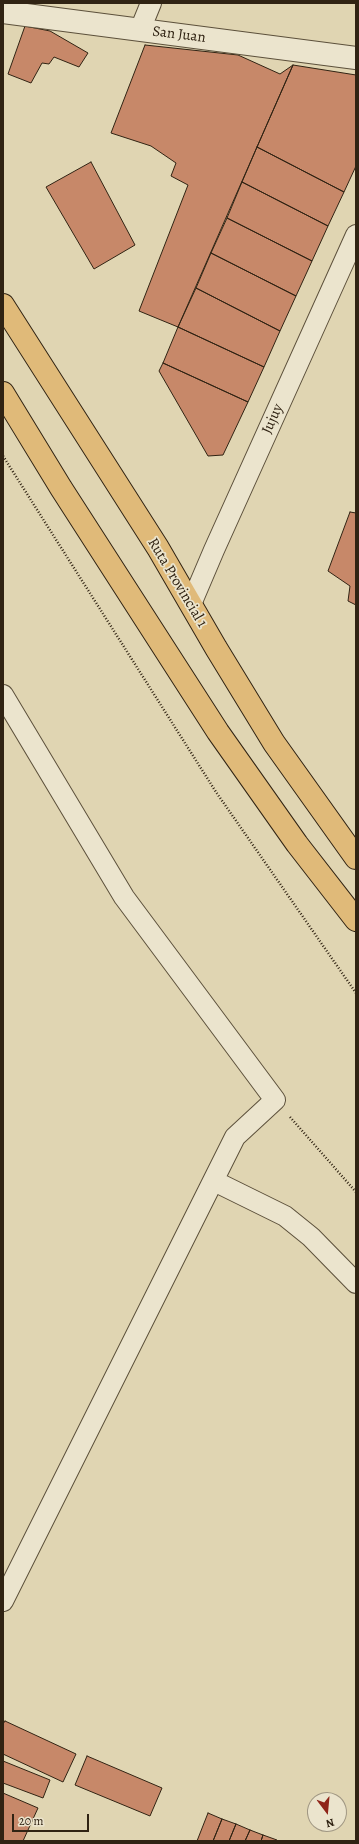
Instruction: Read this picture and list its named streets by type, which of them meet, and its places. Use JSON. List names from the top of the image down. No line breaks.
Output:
{"streets":{"main road":["Ruta Provincial 1"],"street":["San Juan","Jujuy"]},"crossings":[["Jujuy","Ruta Provincial 1"]],"scale_bar":"20 m","north":"bottom"}
